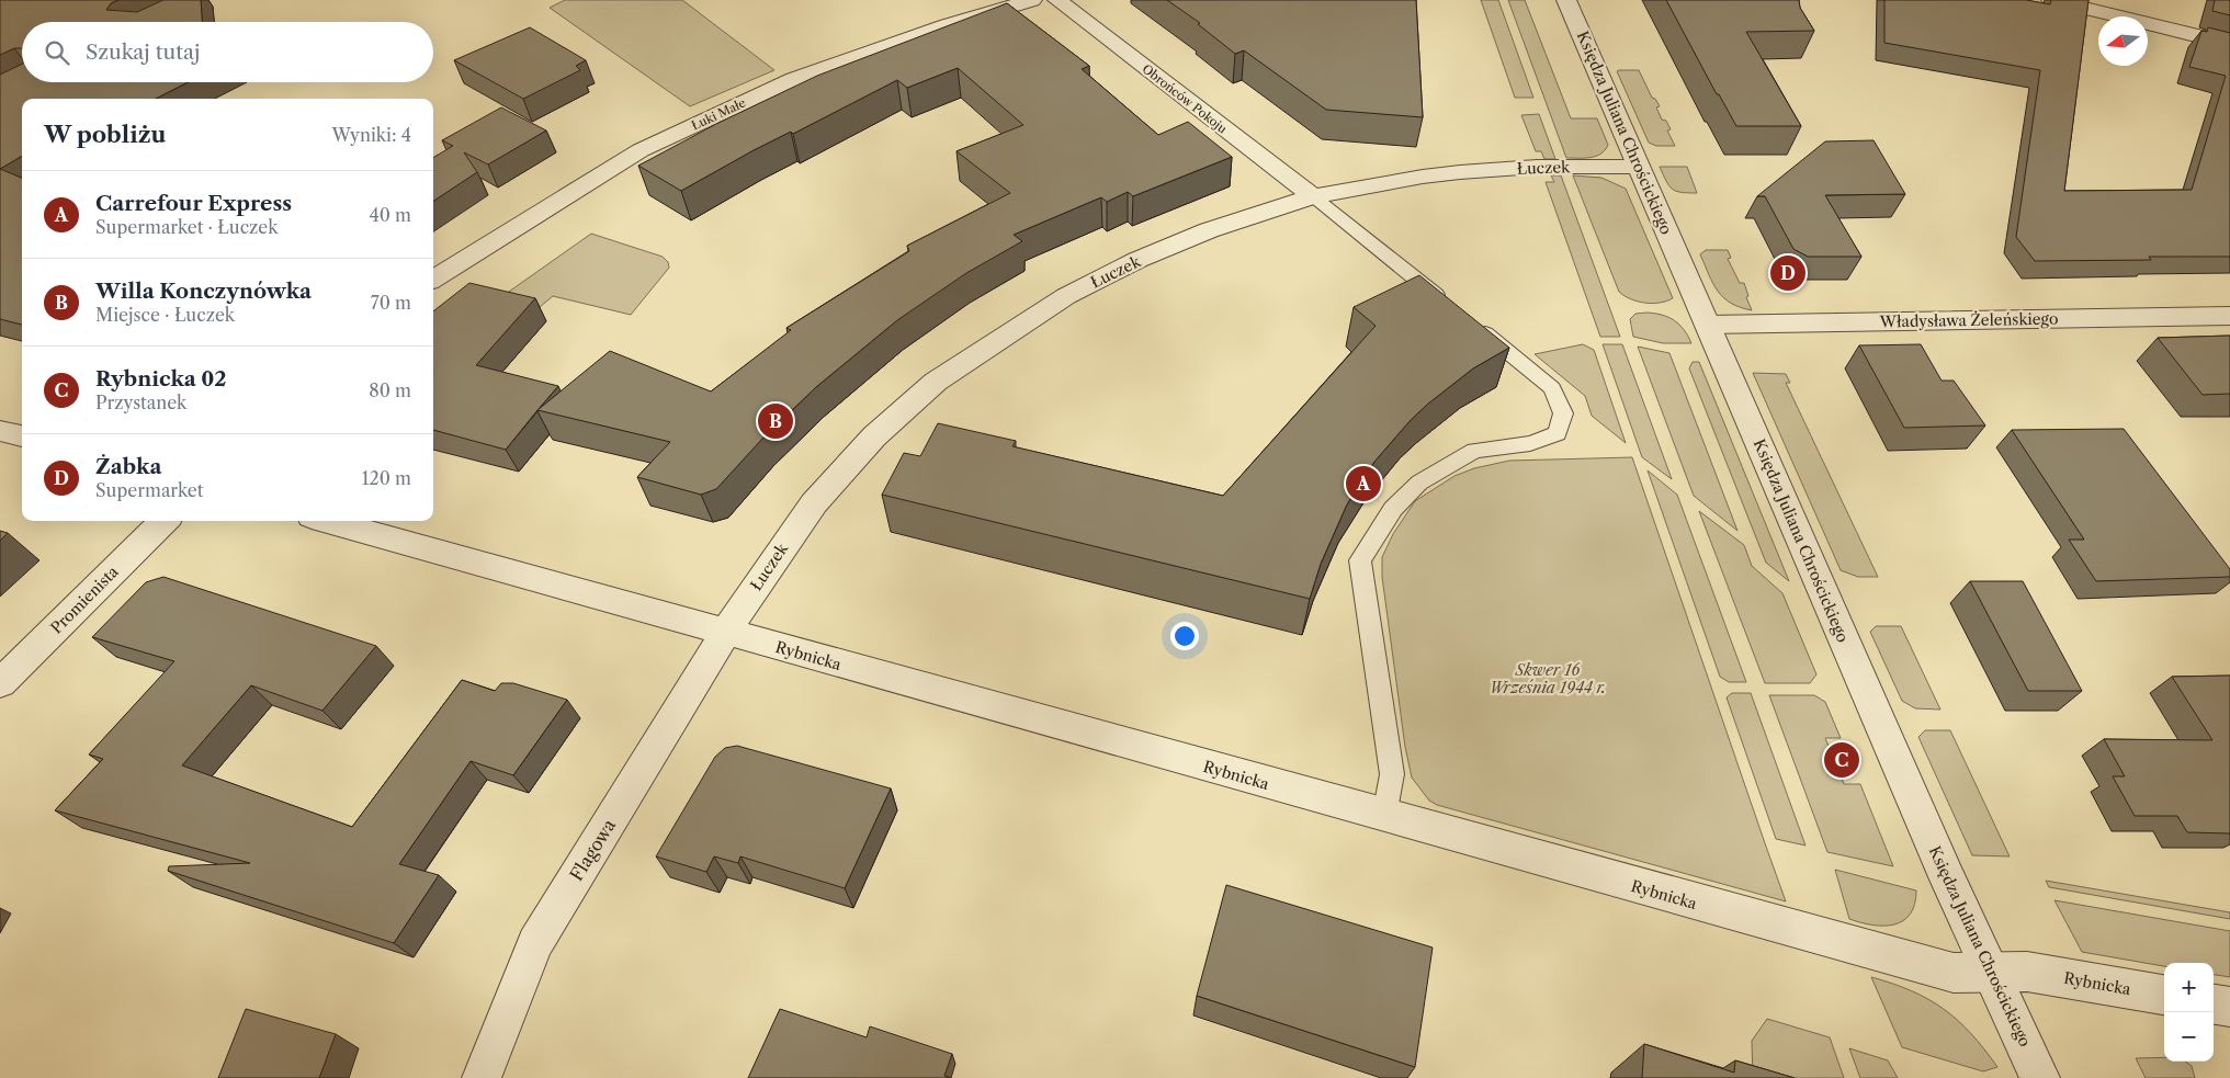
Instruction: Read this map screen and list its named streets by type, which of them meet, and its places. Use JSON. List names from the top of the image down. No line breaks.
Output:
{"streets":{"street":["Obrońców Pokoju","Łuki Małe","Księdza Juliana Chrościckiego","Łuczek","Władysława Żeleńskiego","Promienista","Rybnicka","Flagowa"]},"crossings":[["Obrońców Pokoju","Łuczek"],["Księdza Juliana Chrościckiego","Łuczek"],["Księdza Juliana Chrościckiego","Władysława Żeleńskiego"],["Księdza Juliana Chrościckiego","Rybnicka"],["Łuczek","Rybnicka"],["Łuczek","Flagowa"],["Rybnicka","Flagowa"]],"parks":["Skwer 16 Września 1944 r."],"north":"left","page":{"search":"Szukaj tutaj","heading":["W pobliżu","Wyniki: 4"],"list":[{"mark":"A","name":"Carrefour Express","note":"Supermarket · Łuczek","value":"40 m"},{"mark":"B","name":"Willa Konczynówka","note":"Miejsce · Łuczek","value":"70 m"},{"mark":"C","name":"Rybnicka 02","note":"Przystanek","value":"80 m"},{"mark":"D","name":"Żabka","note":"Supermarket","value":"120 m"}],"pins":["D","B","A","C"],"map_buttons":["+","−"]}}
